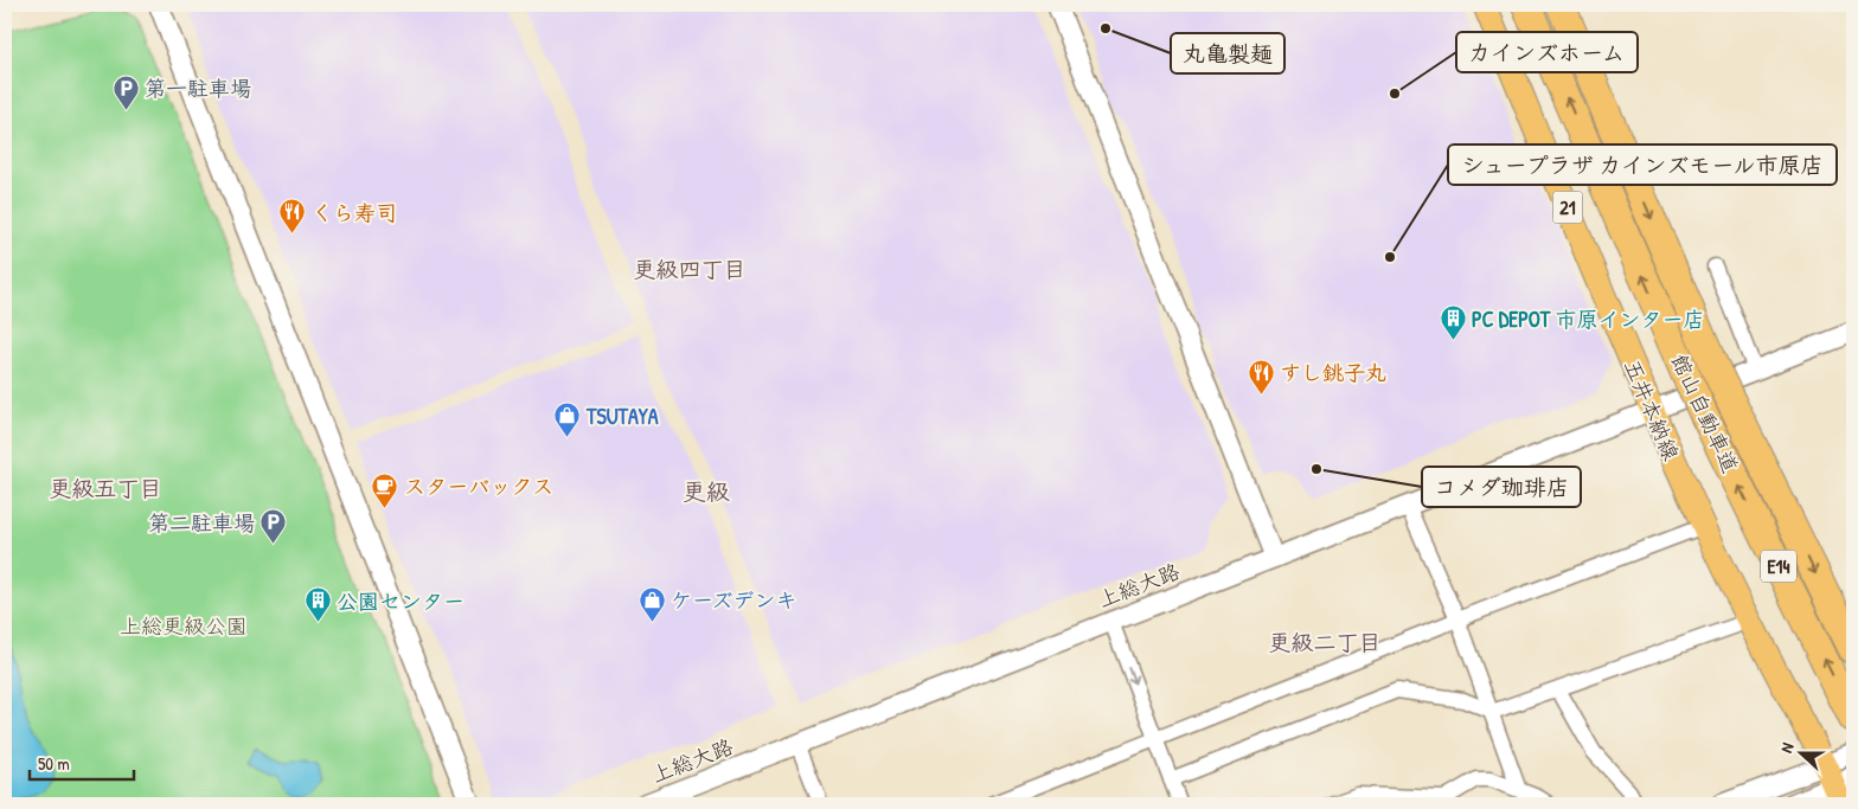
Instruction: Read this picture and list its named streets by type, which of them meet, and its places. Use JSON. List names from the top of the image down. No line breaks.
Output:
{"streets":{"highway":["館山自動車道","E14"],"main road":["21","五井本納線"],"street":["上総大路"]},"crossings":[["五井本納線","上総大路"]],"districts":["更級四丁目","更級五丁目","更級","更級二丁目"],"parks":["上総更級公園"],"places":{"other":["丸亀製麺","カインズホーム","シュープラザ カインズモール市原店","コメダ珈琲店"],"parking":["第一駐車場","第二駐車場"],"restaurant":["くら寿司","すし銚子丸"],"building":["PC DEPOT 市原インター店","公園センター"],"shop":["TSUTAYA","ケーズデンキ"],"cafe":["スターバックス"]},"scale_bar":"50 m","north":"left"}
